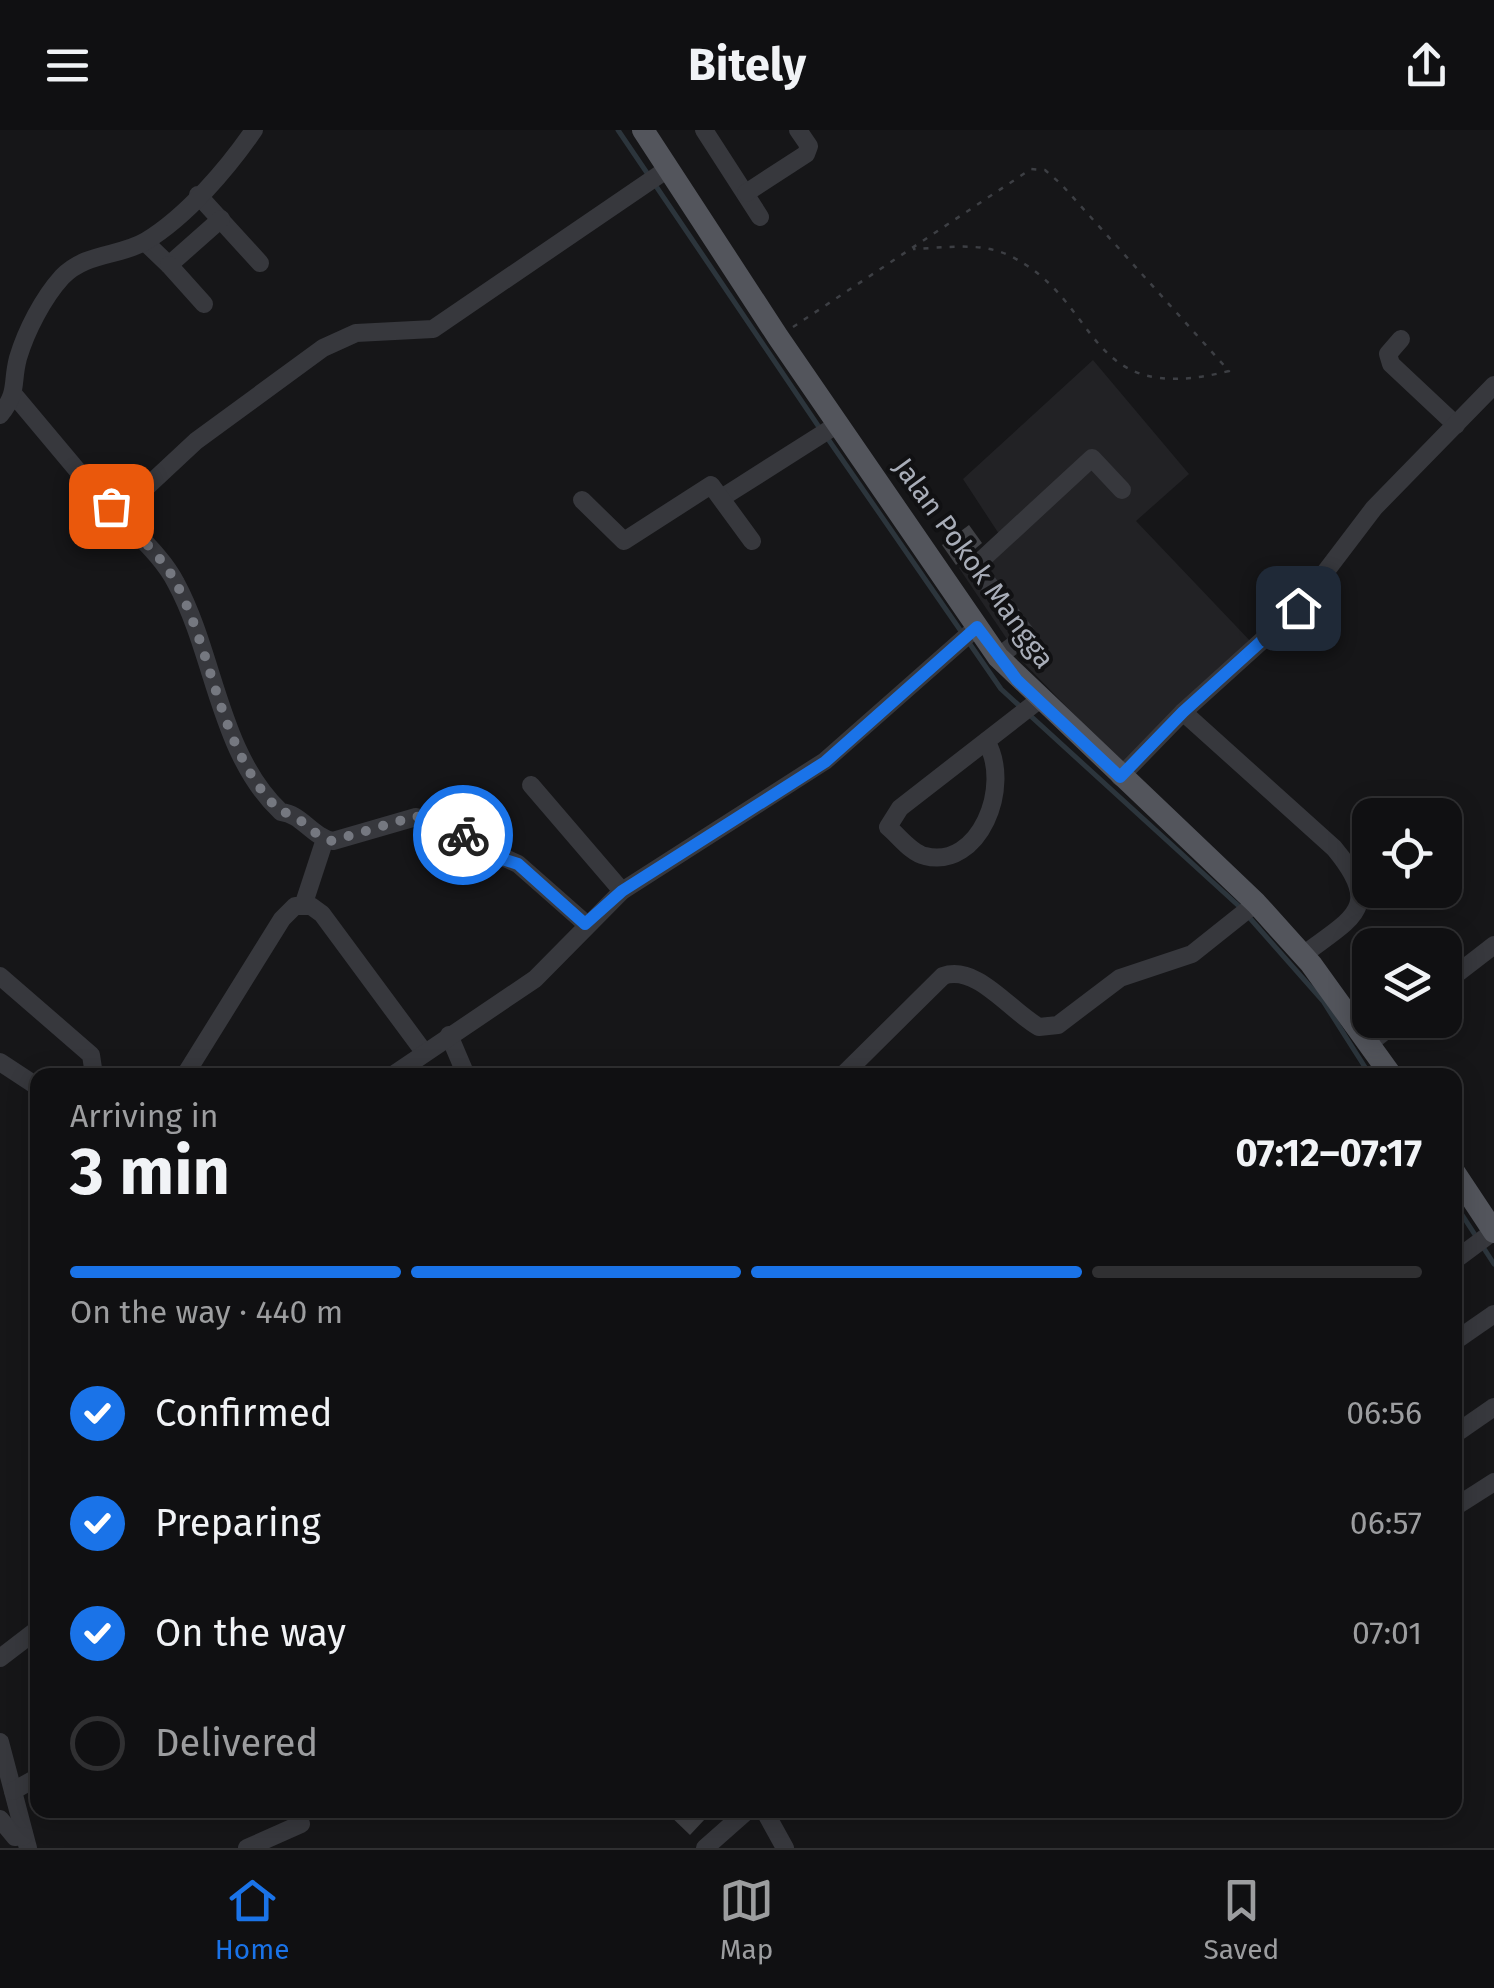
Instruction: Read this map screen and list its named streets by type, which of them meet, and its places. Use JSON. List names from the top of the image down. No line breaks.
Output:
{"streets":{"main road":["Jalan Pokok Mangga"]},"page":{"header":"Bitely","heading":["3 min","Arriving in","07:12–07:17"],"bar":"On the way · 440 m","list":[["Confirmed","06:56"],["Preparing","06:57"],["On the way","07:01"],"Delivered"],"tabs":["Home","Map","Saved"]}}
